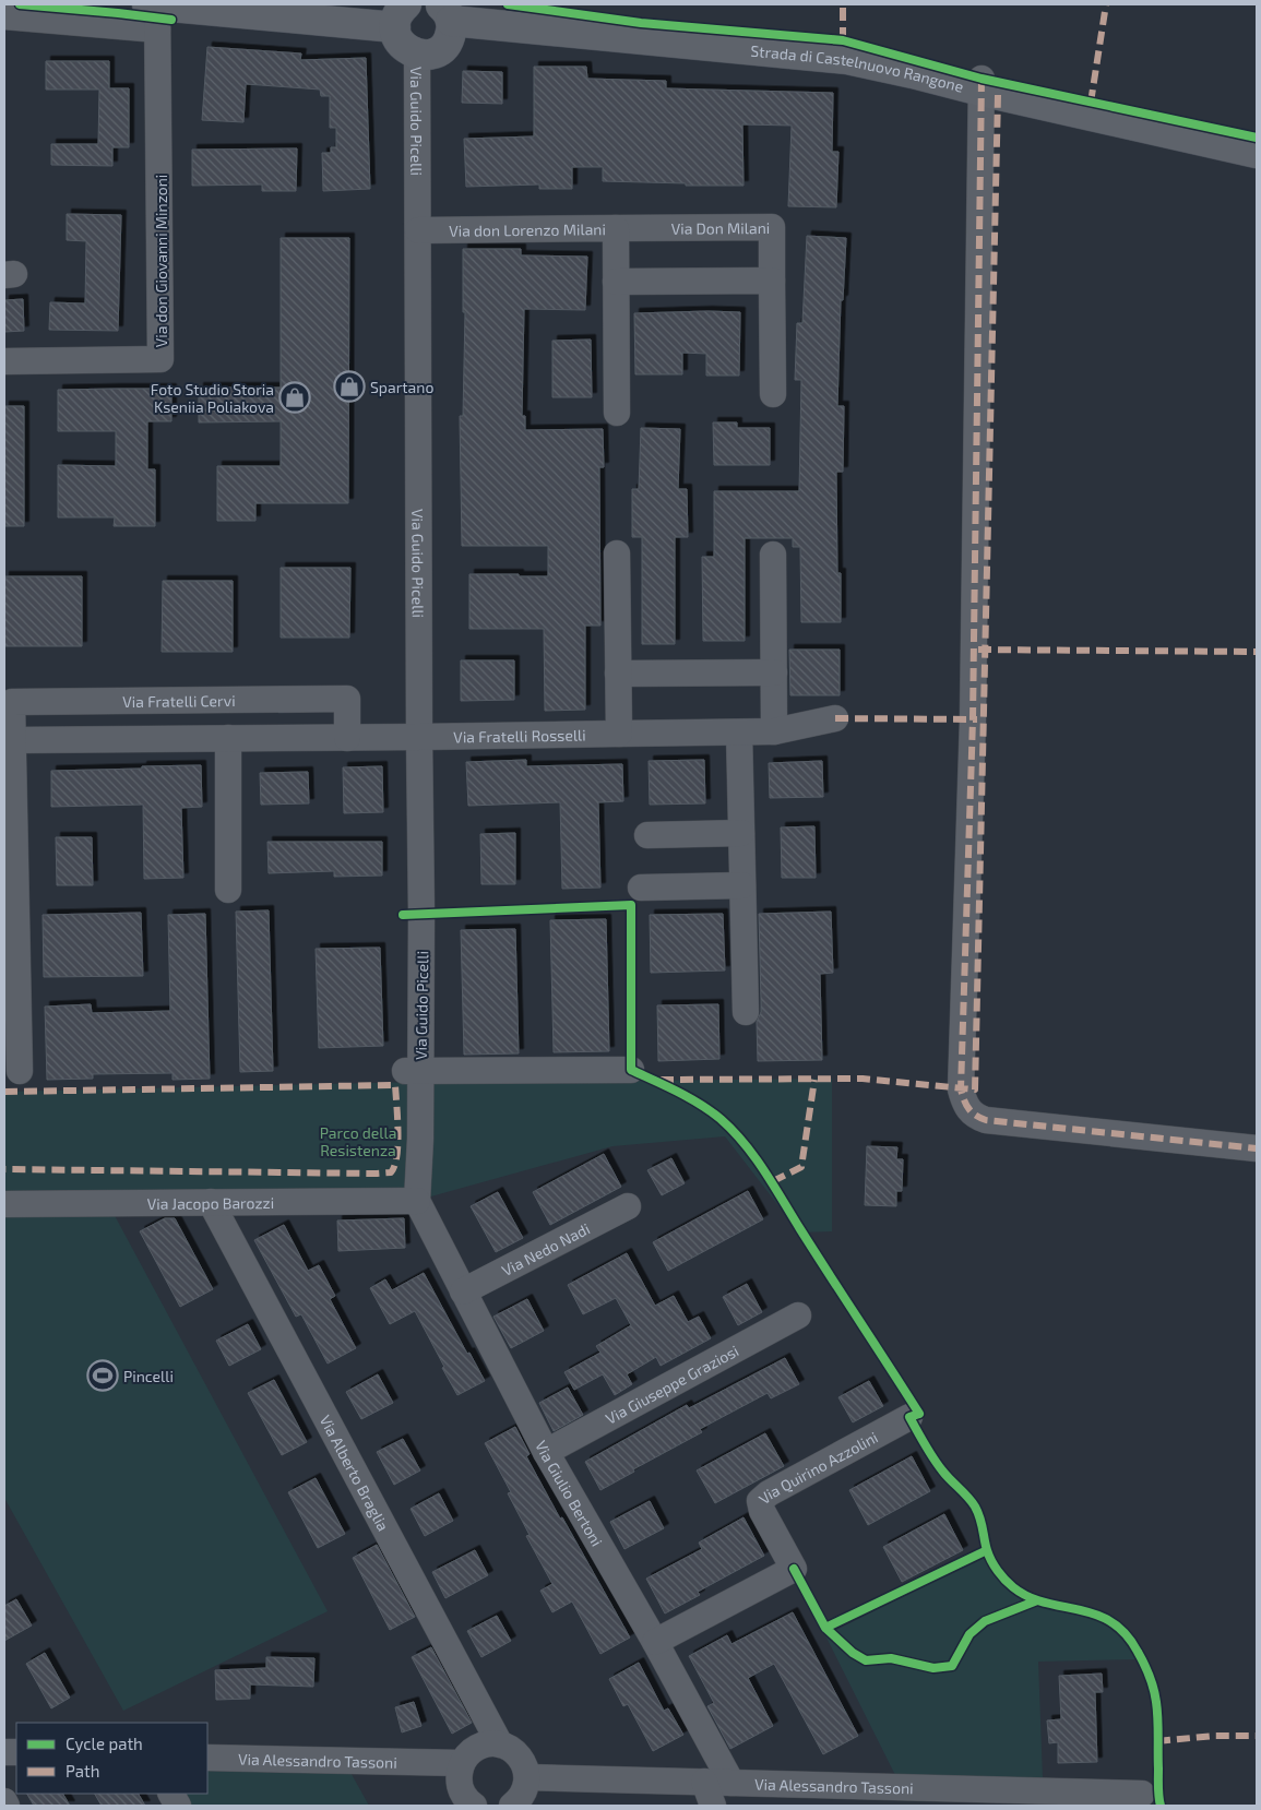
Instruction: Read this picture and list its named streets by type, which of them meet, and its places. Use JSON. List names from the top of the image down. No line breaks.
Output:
{"streets":{"main road":["Strada di Castelnuovo Rangone"],"street":["Via Guido Picelli","Via don Lorenzo Milani","Via Don Milani","Via don Giovanni Minzoni","Via Fratelli Cervi","Via Fratelli Rosselli","Via Jacopo Barozzi","Via Nedo Nadi","Via Giuseppe Graziosi","Via Quirino Azzolini","Via Alberto Braglia","Via Giulio Bertoni","Via Alessandro Tassoni"]},"crossings":[["Strada di Castelnuovo Rangone","Via Guido Picelli"],["Via Guido Picelli","Via don Lorenzo Milani"],["Via Guido Picelli","Via Fratelli Rosselli"],["Via Guido Picelli","Via Jacopo Barozzi"],["Via Guido Picelli","Via Giulio Bertoni"],["Via don Lorenzo Milani","Via Don Milani"],["Via Jacopo Barozzi","Via Alberto Braglia"],["Via Jacopo Barozzi","Via Giulio Bertoni"],["Via Nedo Nadi","Via Giulio Bertoni"],["Via Giuseppe Graziosi","Via Giulio Bertoni"],["Via Quirino Azzolini","Via Giulio Bertoni"],["Via Giulio Bertoni","Via Alessandro Tassoni"]],"parks":["Parco della Resistenza"],"places":{"shop":["Spartano","Foto Studio Storia Kseniia Poliakova"],"sports":["Pincelli"]},"legend":["Cycle path","Path"]}
